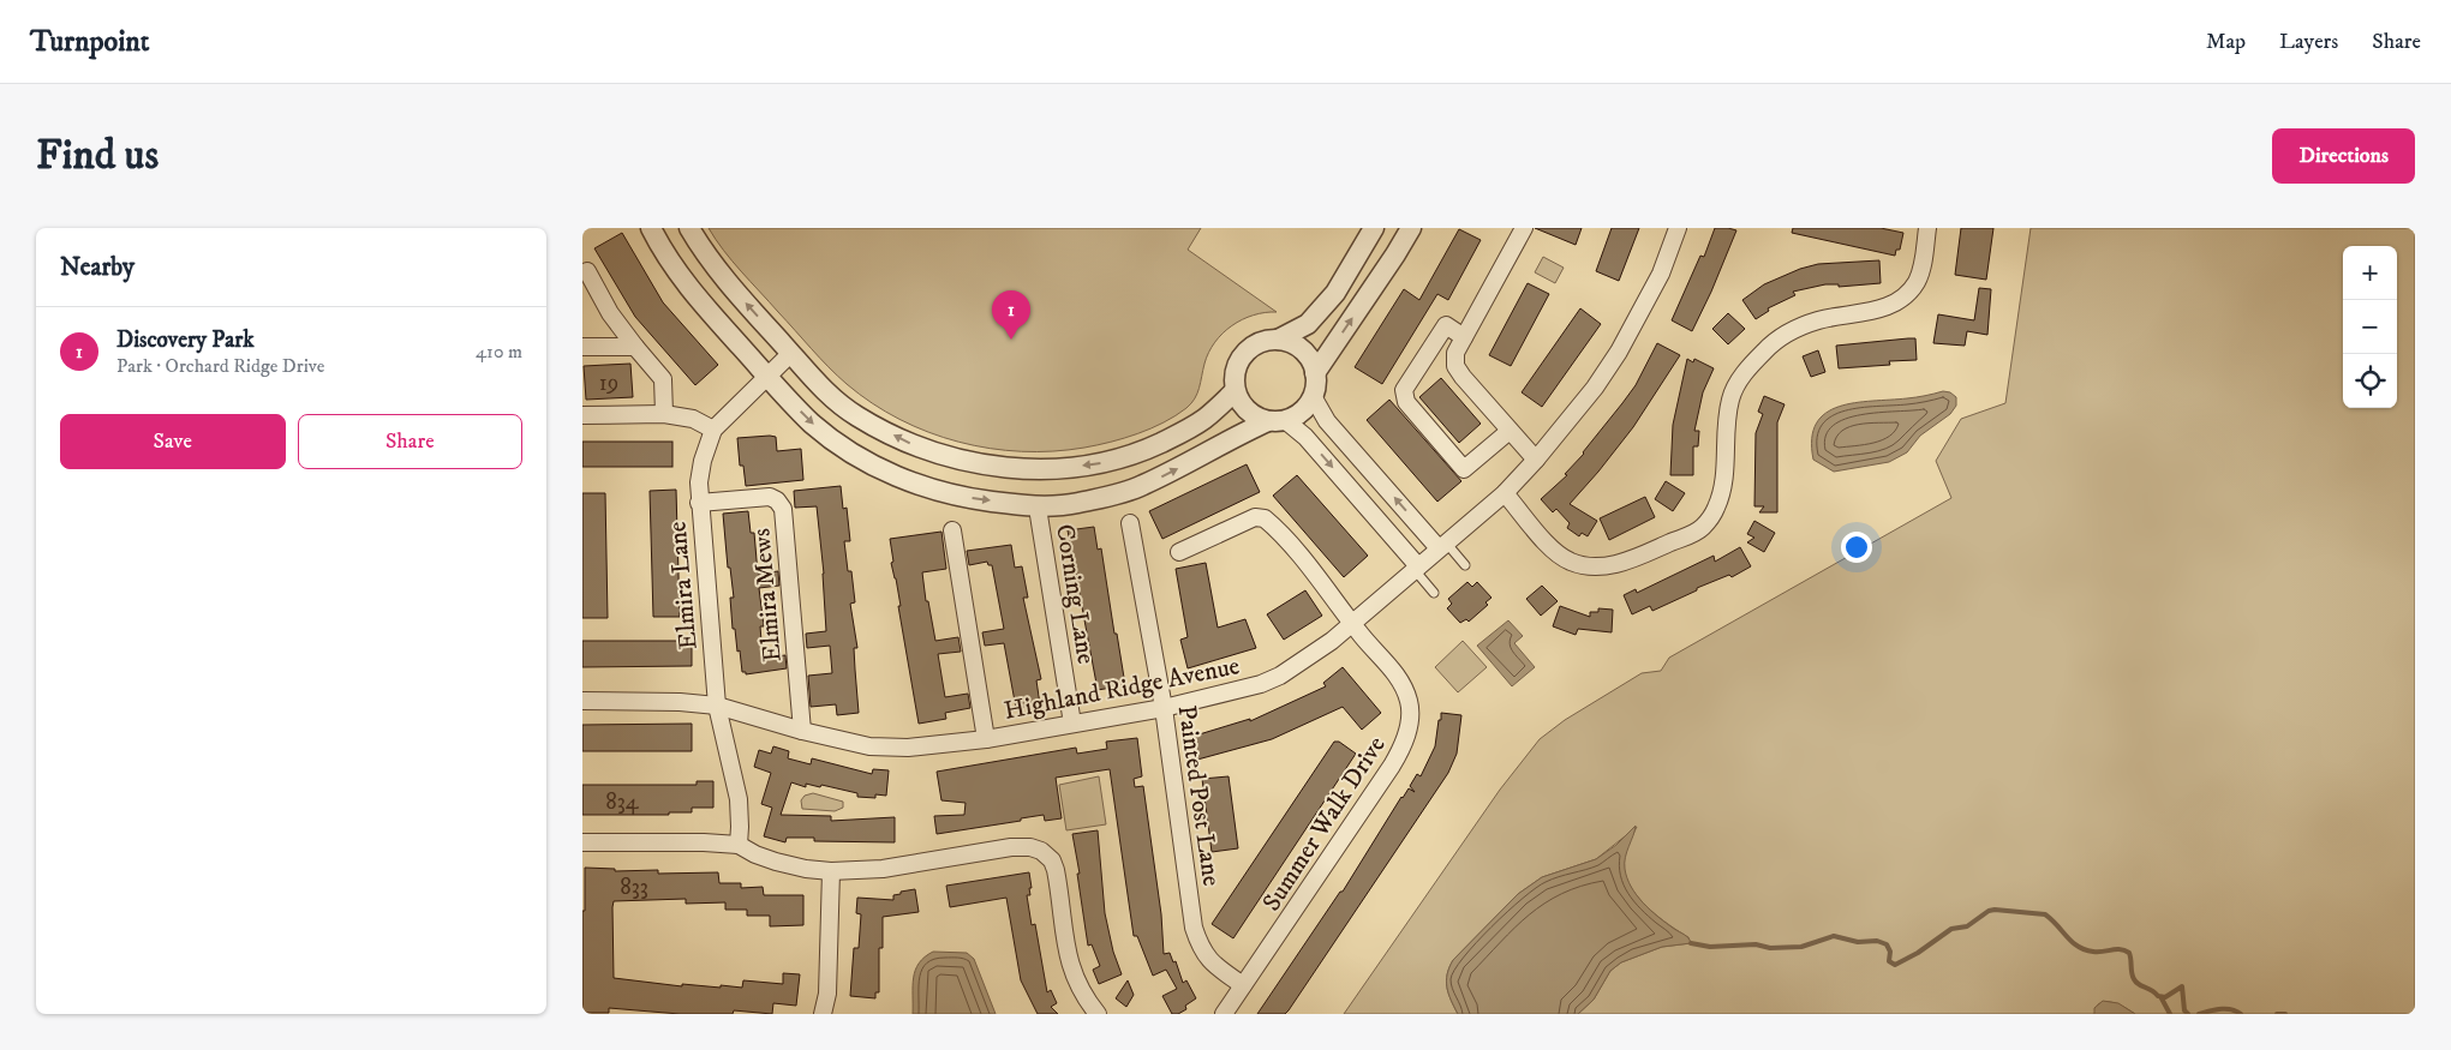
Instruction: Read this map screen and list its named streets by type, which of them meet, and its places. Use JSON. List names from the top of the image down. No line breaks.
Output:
{"streets":{"street":["Elmira Lane","Corning Lane","Elmira Mews","Highland Ridge Avenue","Painted Post Lane","Summer Walk Drive"]},"crossings":[["Elmira Lane","Elmira Mews"],["Elmira Lane","Highland Ridge Avenue"],["Corning Lane","Highland Ridge Avenue"],["Elmira Mews","Highland Ridge Avenue"],["Highland Ridge Avenue","Painted Post Lane"],["Highland Ridge Avenue","Summer Walk Drive"],["Painted Post Lane","Summer Walk Drive"]],"house_numbers":["19","834","833"],"page":{"header":"Turnpoint","nav":["Map","Layers","Share"],"buttons":["Directions",["Save","Share"]],"title":"Find us","heading":"Nearby","map_buttons":["+","−"],"pins":"1","list":[{"mark":"1","name":"Discovery Park","note":"Park · Orchard Ridge Drive","value":"410 m"}]}}
